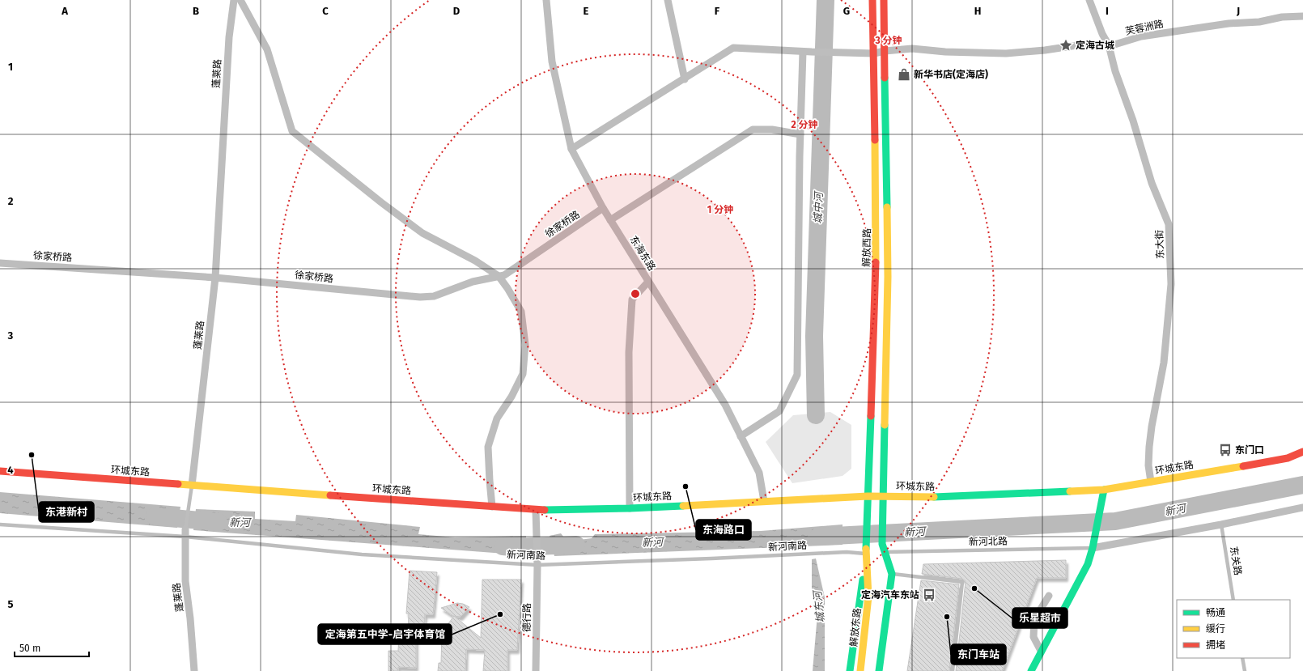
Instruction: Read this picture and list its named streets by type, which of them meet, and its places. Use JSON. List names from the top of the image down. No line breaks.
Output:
{"streets":{"street":["芙蓉洲路","蓬莱路","徐家桥路","东大街","解放西路","东海东路","环城东路","德行路","解放东路"],"lane":["新河北路","新河南路","东关路"]},"crossings":[["芙蓉洲路","东大街"],["芙蓉洲路","解放西路"],["芙蓉洲路","东海东路"],["蓬莱路","徐家桥路"],["蓬莱路","环城东路"],["蓬莱路","新河南路"],["徐家桥路","东海东路"],["东大街","环城东路"],["解放西路","环城东路"],["解放西路","新河南路"],["解放西路","解放东路"],["东海东路","环城东路"],["环城东路","德行路"],["新河南路","德行路"],["新河南路","解放东路"]],"water":["城中河","新河","城东河"],"places":{"place":["定海古城"],"shop":["新华书店(定海店)"],"bus stop":["东门口","定海汽车东站"],"other":["东港新村","东海路口","乐星超市","定海第五中学-启宇体育馆","东门车站"]},"legend":["畅通","缓行","拥堵"],"scale_bar":"50 m","grid":{"columns":["A","B","C","D","E","F","G","H","I","J"],"rows":["1","2","3","4","5"]},"rings":["3 分钟","2 分钟","1 分钟"]}
